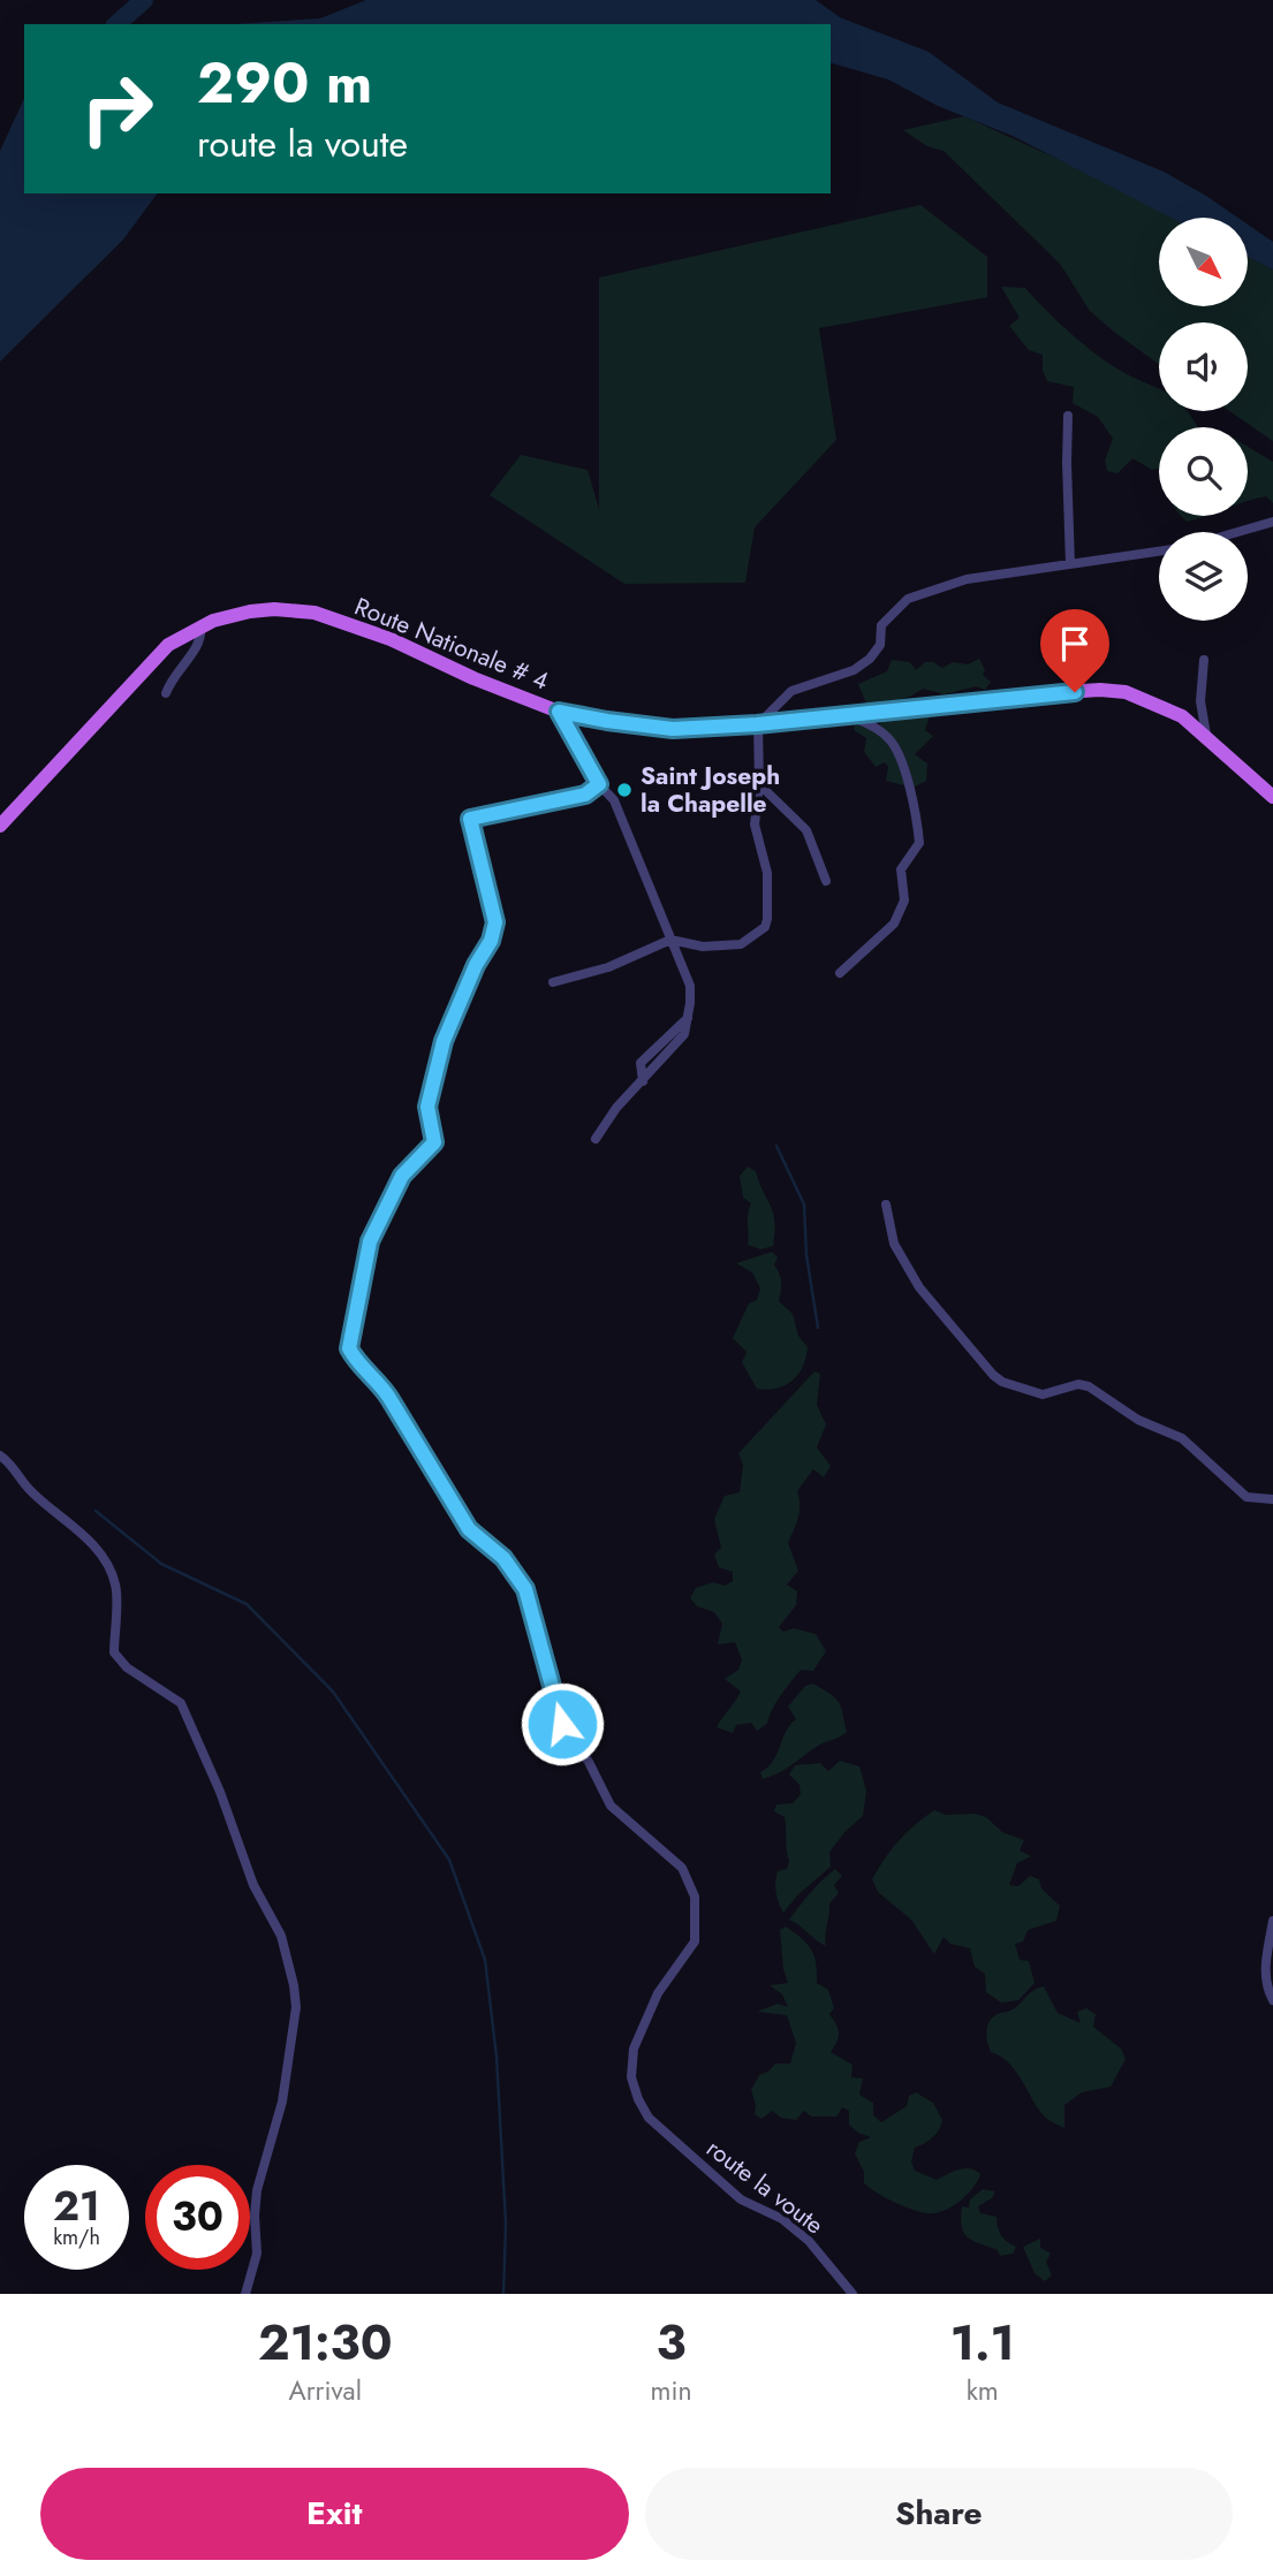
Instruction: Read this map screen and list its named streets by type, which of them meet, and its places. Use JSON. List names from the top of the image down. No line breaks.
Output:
{"streets":{"main road":["Route Nationale # 4"],"street":["route la voute"]},"places":["Saint Joseph la Chapelle"],"north":"bottom right","page":{"turn":["290 m","route la voute"],"speed":"21 km/h","limit":"30","eta":["21:30","Arrival","3","min","1.1","km"],"buttons":["Exit","Share"]}}
